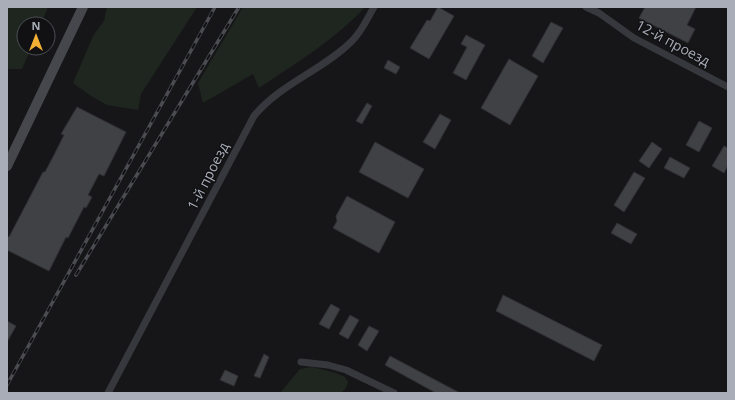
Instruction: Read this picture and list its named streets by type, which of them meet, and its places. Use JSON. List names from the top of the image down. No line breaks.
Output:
{"streets":{"street":["12-й проезд","1-й проезд"]},"north":"top"}
